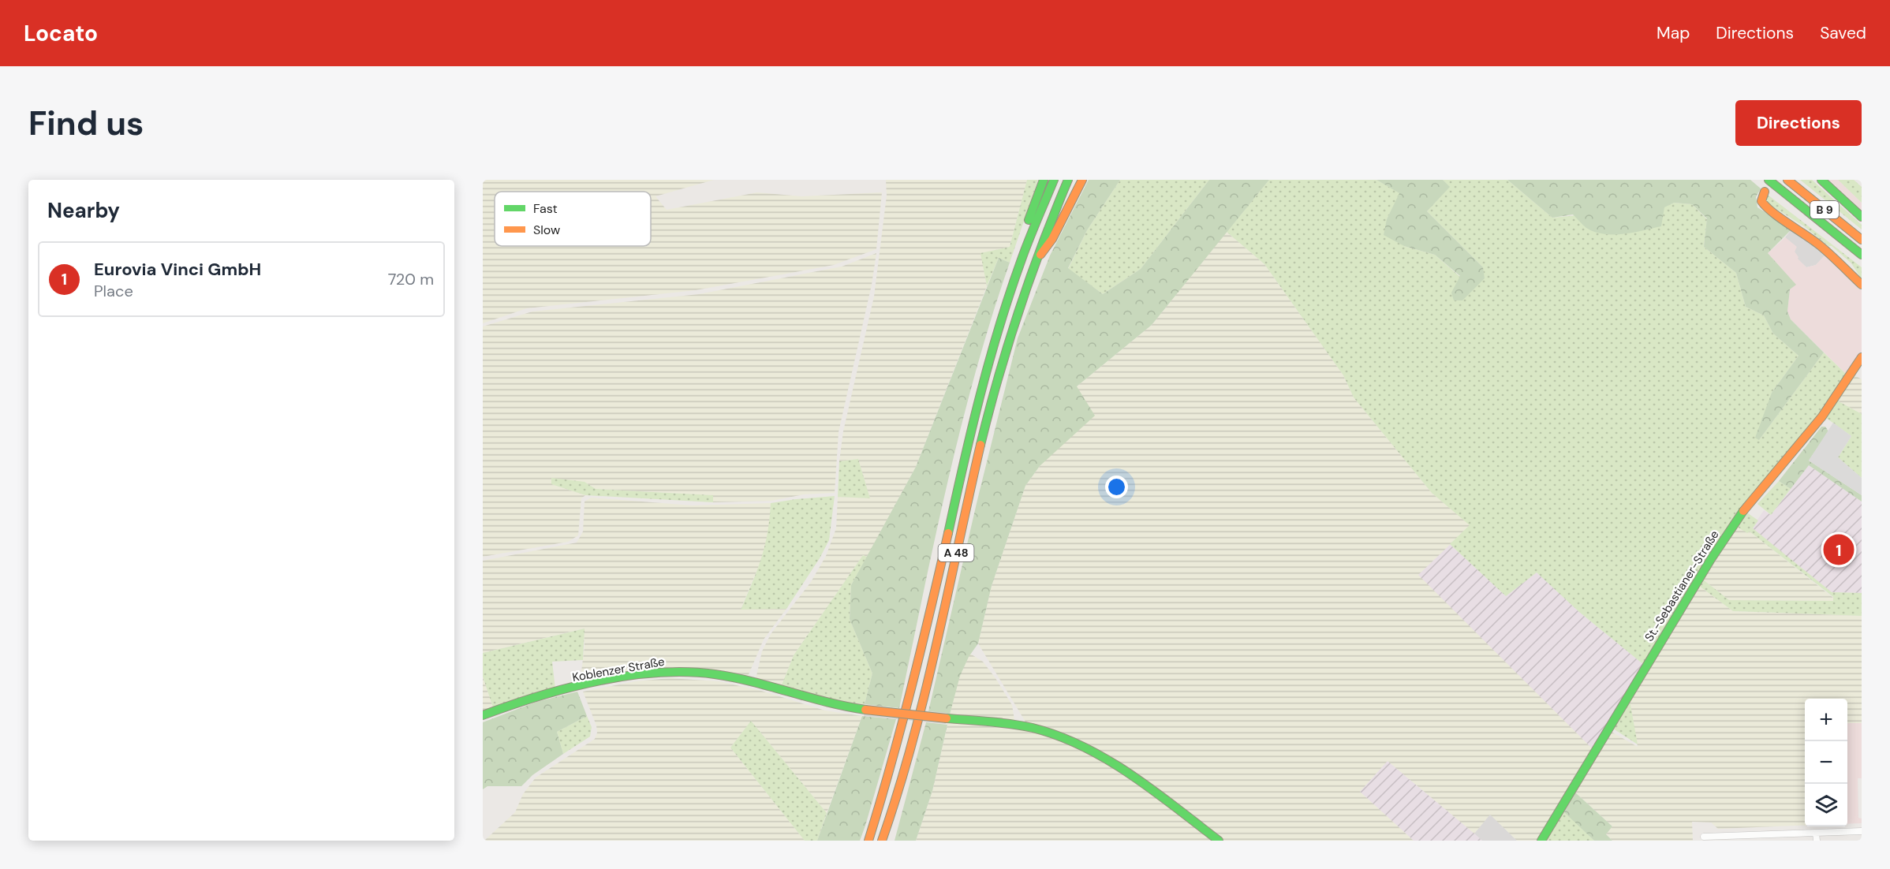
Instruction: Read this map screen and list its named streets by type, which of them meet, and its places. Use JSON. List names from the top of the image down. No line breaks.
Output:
{"streets":{"main road":["B 9","A 48","St.-Sebastianer-Straße","Koblenzer Straße"]},"legend":["Fast","Slow"],"page":{"header":"Locato","nav":["Map","Directions","Saved"],"buttons":"Directions","title":"Find us","heading":"Nearby","list":[{"mark":"1","name":"Eurovia Vinci GmbH","note":"Place","value":"720 m"}],"pins":"1","map_buttons":["+","−"]}}
